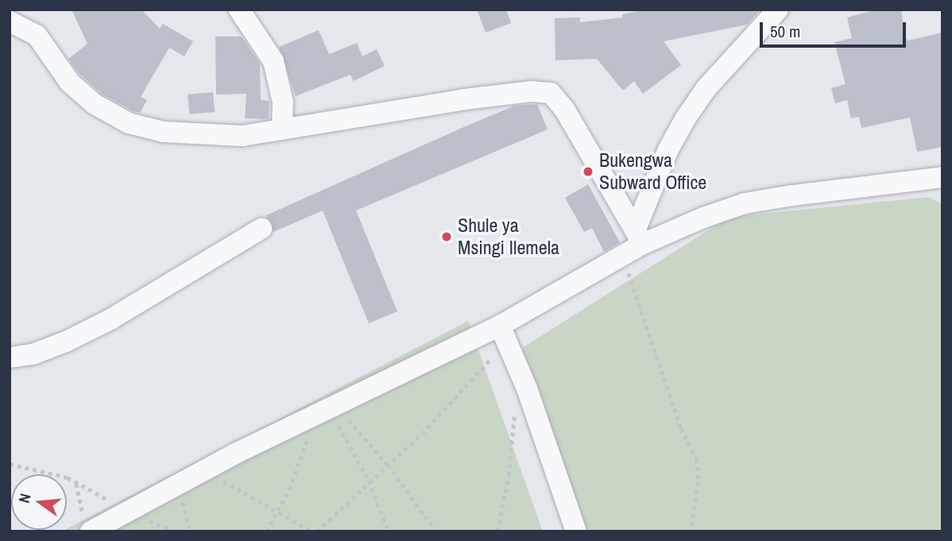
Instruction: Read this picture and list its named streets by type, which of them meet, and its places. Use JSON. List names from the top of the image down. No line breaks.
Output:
{"places":["Bukengwa Subward Office","Shule ya Msingi Ilemela"],"scale_bar":"50 m","north":"left"}
